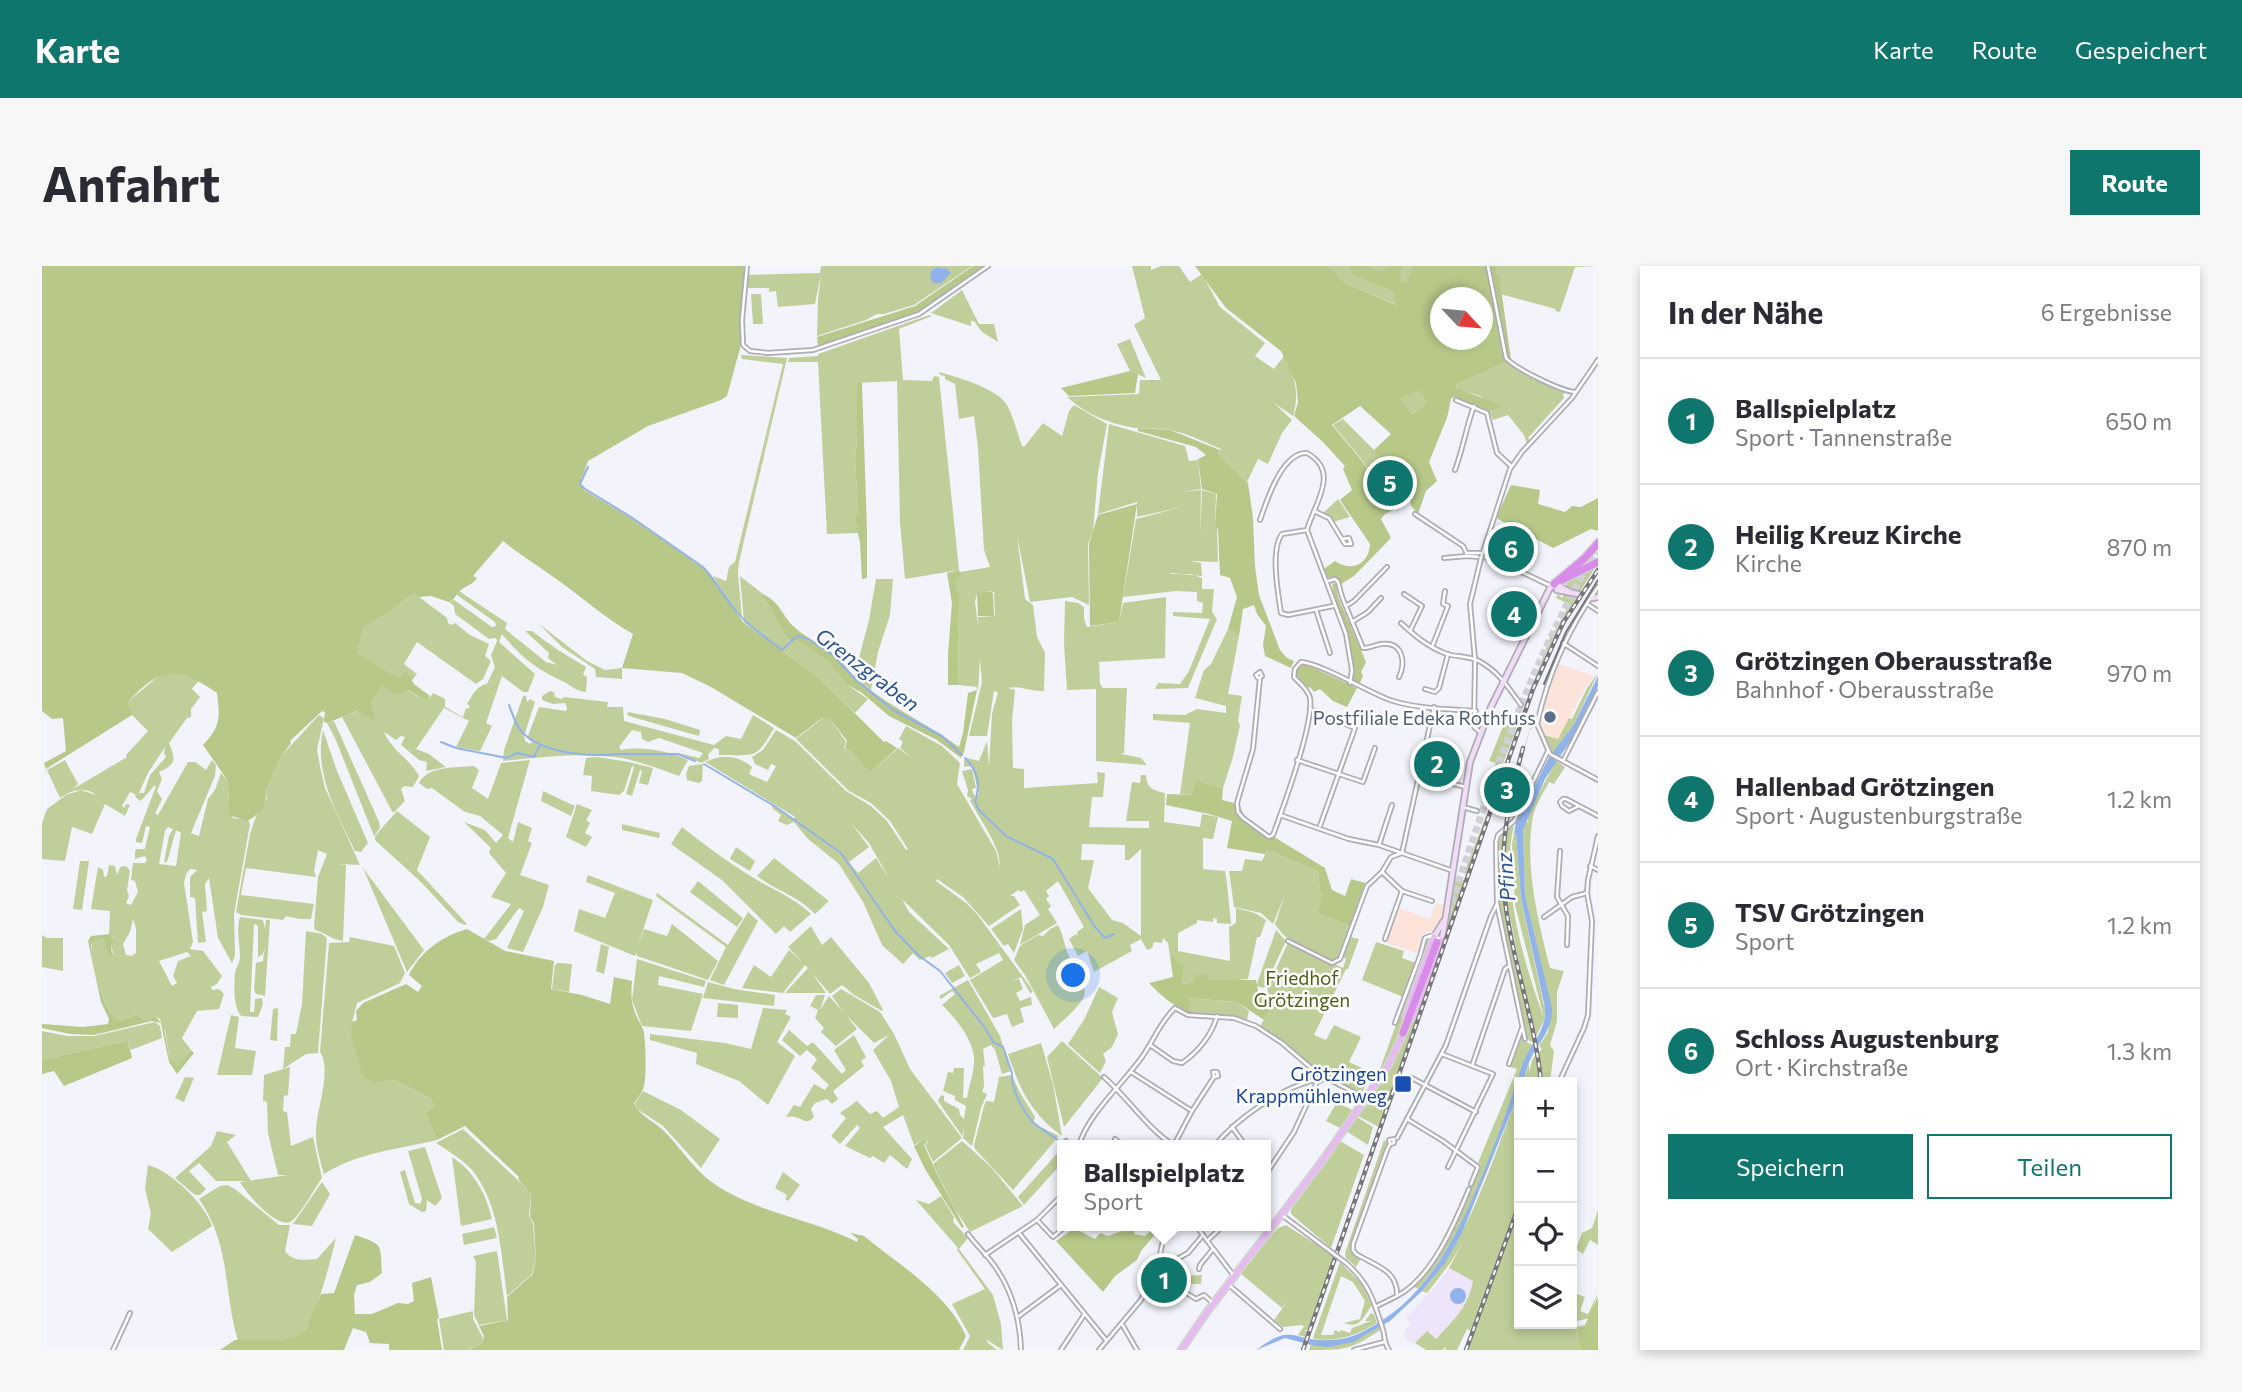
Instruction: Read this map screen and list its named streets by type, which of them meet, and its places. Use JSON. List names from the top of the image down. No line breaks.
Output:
{"water":["Grenzgraben","Pfinz"],"parks":["Friedhof Grötzingen"],"places":{"other":["Postfiliale Edeka Rothfuss"],"transit":["Grötzingen Krappmühlenweg"]},"north":"bottom right","page":{"header":"Karte","nav":["Karte","Route","Gespeichert"],"buttons":["Route",["Speichern","Teilen"]],"title":"Anfahrt","heading":["In der Nähe","6 Ergebnisse"],"list":[{"mark":"1","name":"Ballspielplatz","note":"Sport · Tannenstraße","value":"650 m"},{"mark":"2","name":"Heilig Kreuz Kirche","note":"Kirche","value":"870 m"},{"mark":"3","name":"Grötzingen Oberausstraße","note":"Bahnhof · Oberausstraße","value":"970 m"},{"mark":"4","name":"Hallenbad Grötzingen","note":"Sport · Augustenburgstraße","value":"1.2 km"},{"mark":"5","name":"TSV Grötzingen","note":"Sport","value":"1.2 km"},{"mark":"6","name":"Schloss Augustenburg","note":"Ort · Kirchstraße","value":"1.3 km"}],"pins":["5","6","4","2","3","1"],"map_buttons":["+","−"],"popup":["Ballspielplatz","Sport"]}}
